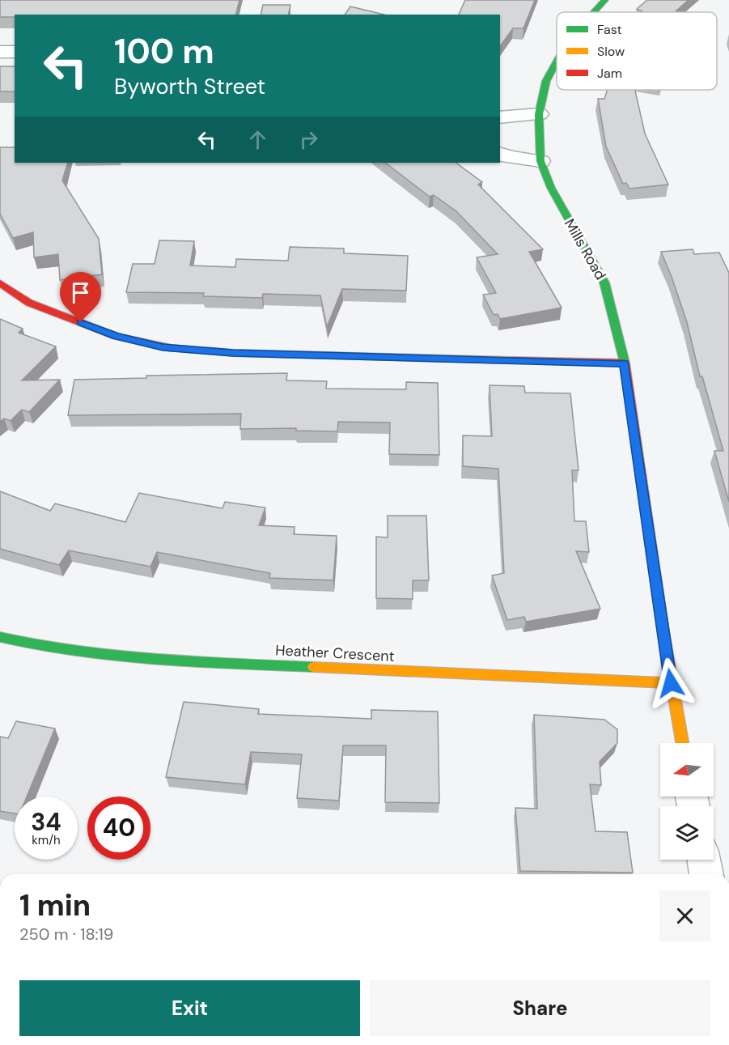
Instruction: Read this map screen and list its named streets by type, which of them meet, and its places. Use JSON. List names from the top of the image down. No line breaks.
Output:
{"streets":{"street":["Mills Road","Heather Crescent"]},"crossings":[["Mills Road","Heather Crescent"]],"legend":["Fast","Slow","Jam"],"north":"left","page":{"turn":["100 m","Byworth Street"],"speed":"34 km/h","limit":"40","heading":["1 min","250 m · 18:19"],"buttons":["Exit","Share"]}}
